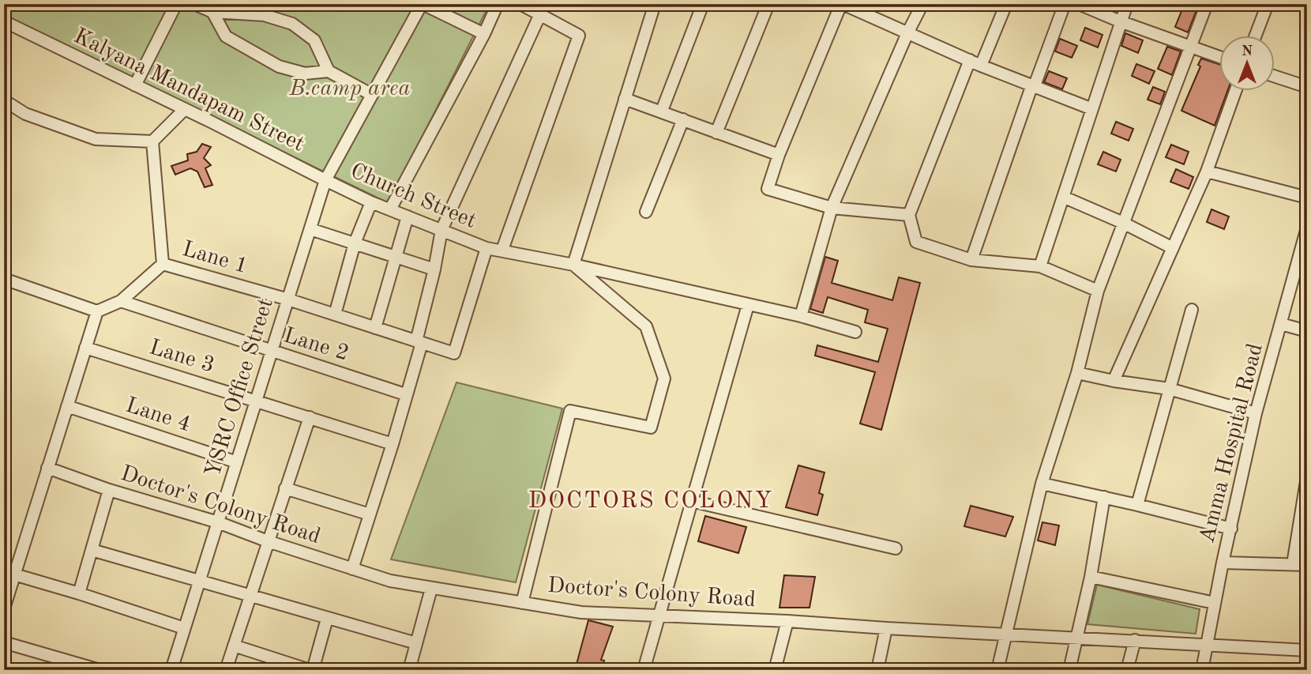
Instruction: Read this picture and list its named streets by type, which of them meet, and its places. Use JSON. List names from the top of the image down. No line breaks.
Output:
{"streets":{"street":["Kalyana Mandapam Street","Church Street","Lane 1","Lane 2","Lane 3","YSRC Office Street","Lane 4","Amma Hospital Road","Doctor's Colony Road"]},"crossings":[["Kalyana Mandapam Street","Church Street"],["Kalyana Mandapam Street","YSRC Office Street"],["Church Street","Lane 1"],["Church Street","YSRC Office Street"],["Lane 1","YSRC Office Street"],["Lane 2","YSRC Office Street"],["Lane 3","YSRC Office Street"],["YSRC Office Street","Lane 4"],["YSRC Office Street","Doctor's Colony Road"],["Amma Hospital Road","Doctor's Colony Road"]],"districts":["DOCTORS COLONY"],"parks":["B.camp area"],"north":"top"}
